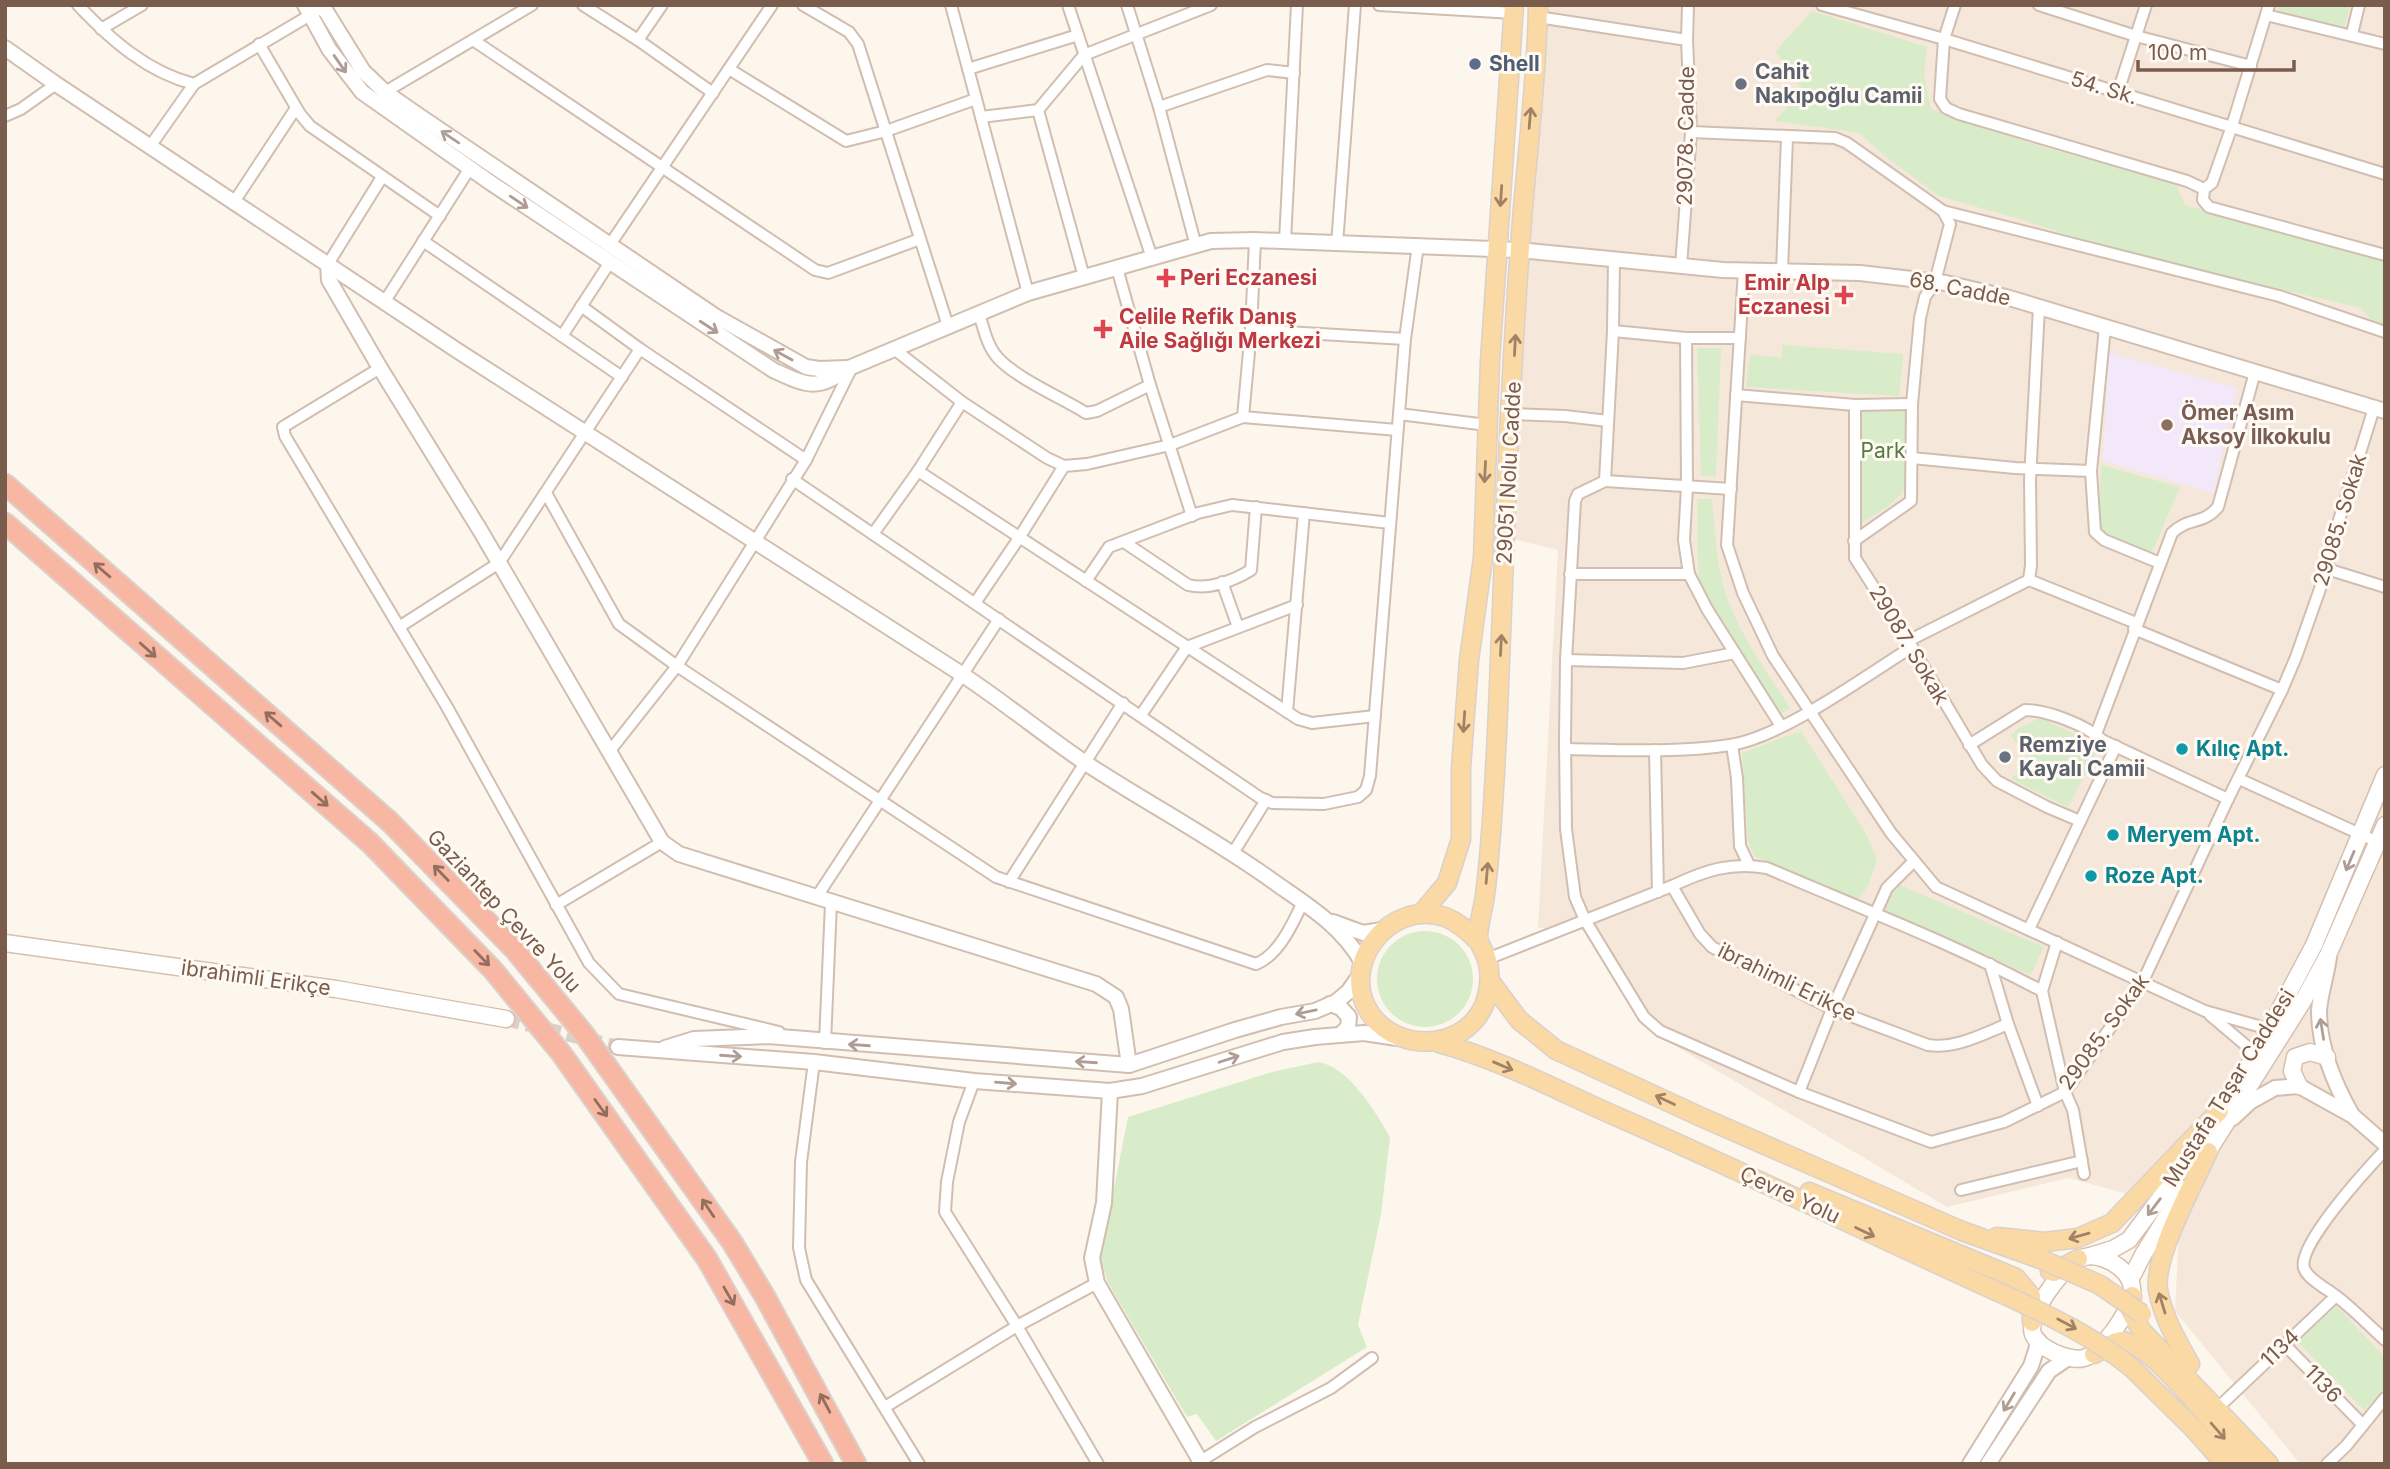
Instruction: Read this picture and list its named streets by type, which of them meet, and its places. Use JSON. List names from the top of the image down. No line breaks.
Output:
{"streets":{"highway":["Gaziantep Çevre Yolu"],"main road":["29051 Nolu Cadde","ibrahimli Erikçe","Mustafa Taşar Caddesi","Çevre Yolu"],"street":["54. Sk.","29078. Cadde","68. Cadde","29085. Sokak","29087. Sokak","1134","1136"]},"crossings":[["29078. Cadde","68. Cadde"],["68. Cadde","29051 Nolu Cadde"],["68. Cadde","29085. Sokak"],["29051 Nolu Cadde","Çevre Yolu"],["1134","1136"]],"parks":["Park"],"places":{"other":["Shell","Cahit Nakıpoğlu Camii","Ömer Asım Aksoy İlkokulu","Kılıç Apt.","Remziye Kayalı Camii","Meryem Apt.","Roze Apt."],"health":["Peri Eczanesi","Emir Alp Eczanesi","Celile Refik Danış Aile Sağlığı Merkezi"]},"scale_bar":"100 m"}
